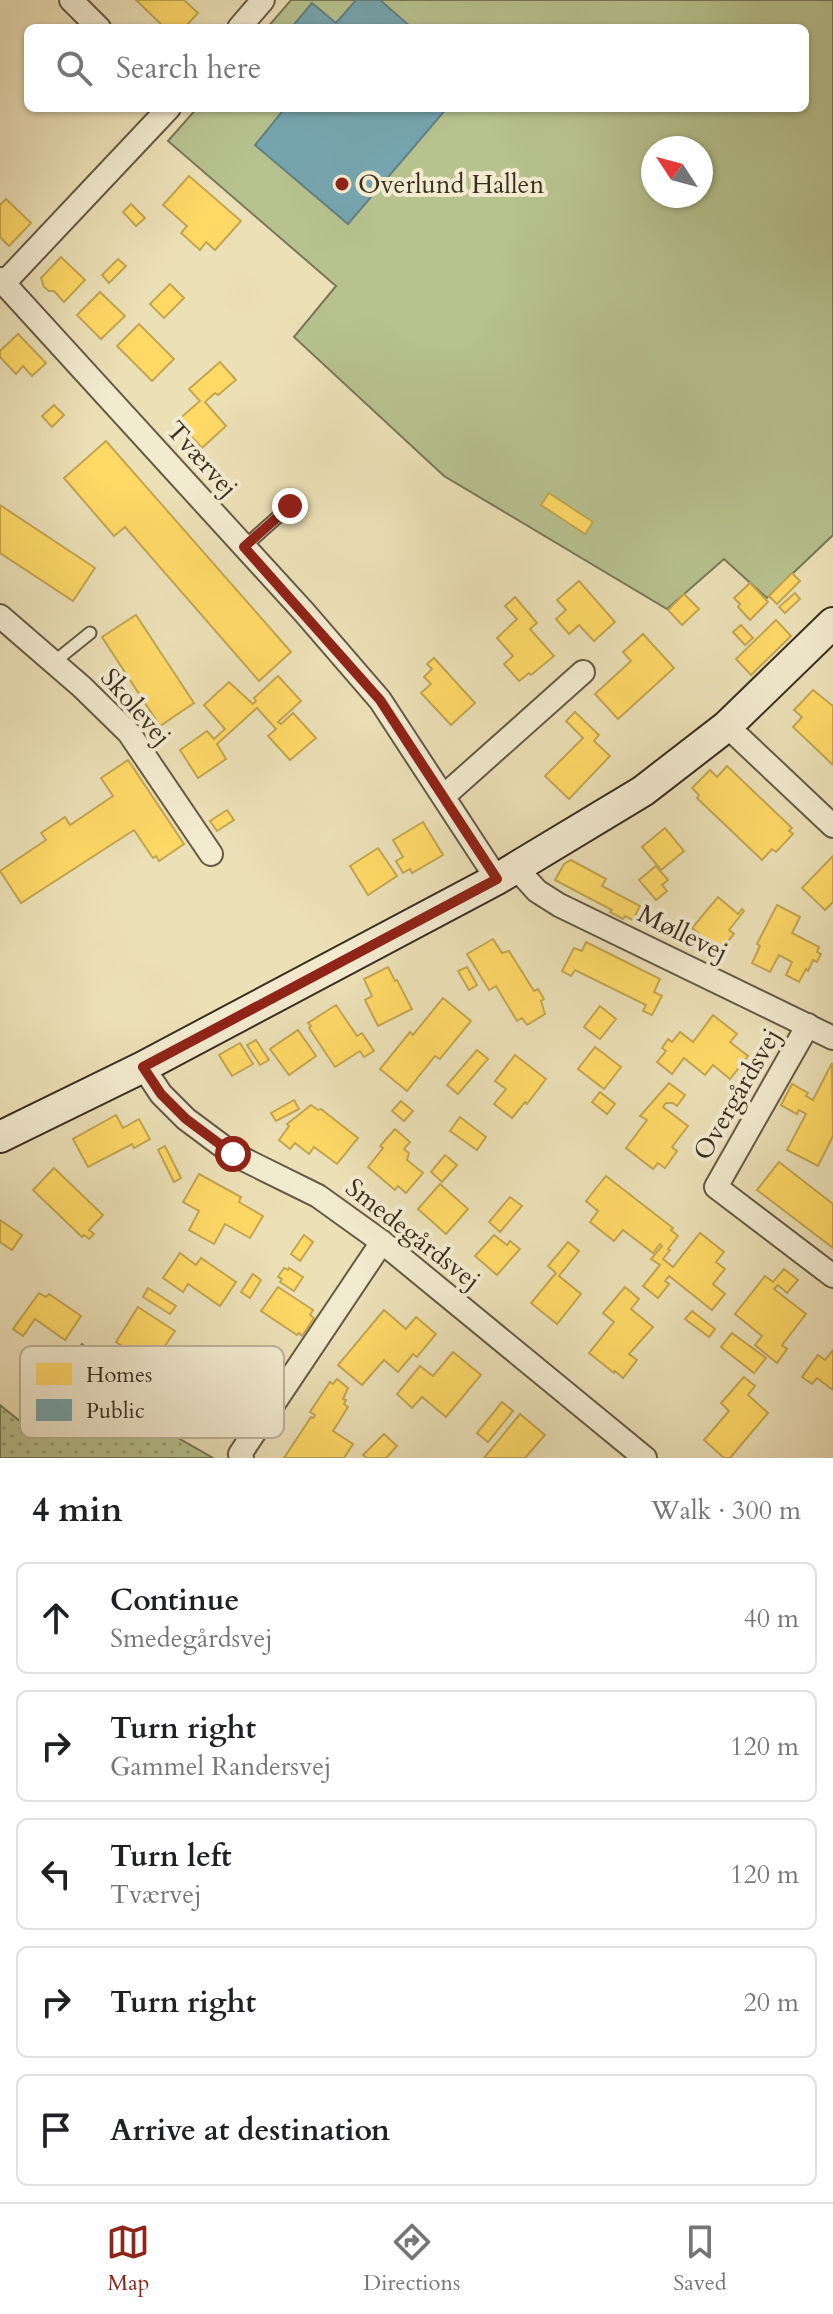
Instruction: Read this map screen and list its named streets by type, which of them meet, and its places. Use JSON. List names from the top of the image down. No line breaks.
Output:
{"streets":{"street":["Tværvej","Skolevej","Møllevej","Overgårdsvej","Smedegårdsvej"]},"crossings":[["Tværvej","Møllevej"],["Møllevej","Overgårdsvej"]],"places":["Overlund Hallen"],"legend":["Homes","Public"],"north":"top left","page":{"search":"Search here","heading":["4 min","Walk · 300 m"],"list":[["Continue","Smedegårdsvej","40 m"],["Turn right","Gammel Randersvej","120 m"],["Turn left","Tværvej","120 m"],["Turn right","20 m"],"Arrive at destination"],"nav":["Map","Directions","Saved"]}}
